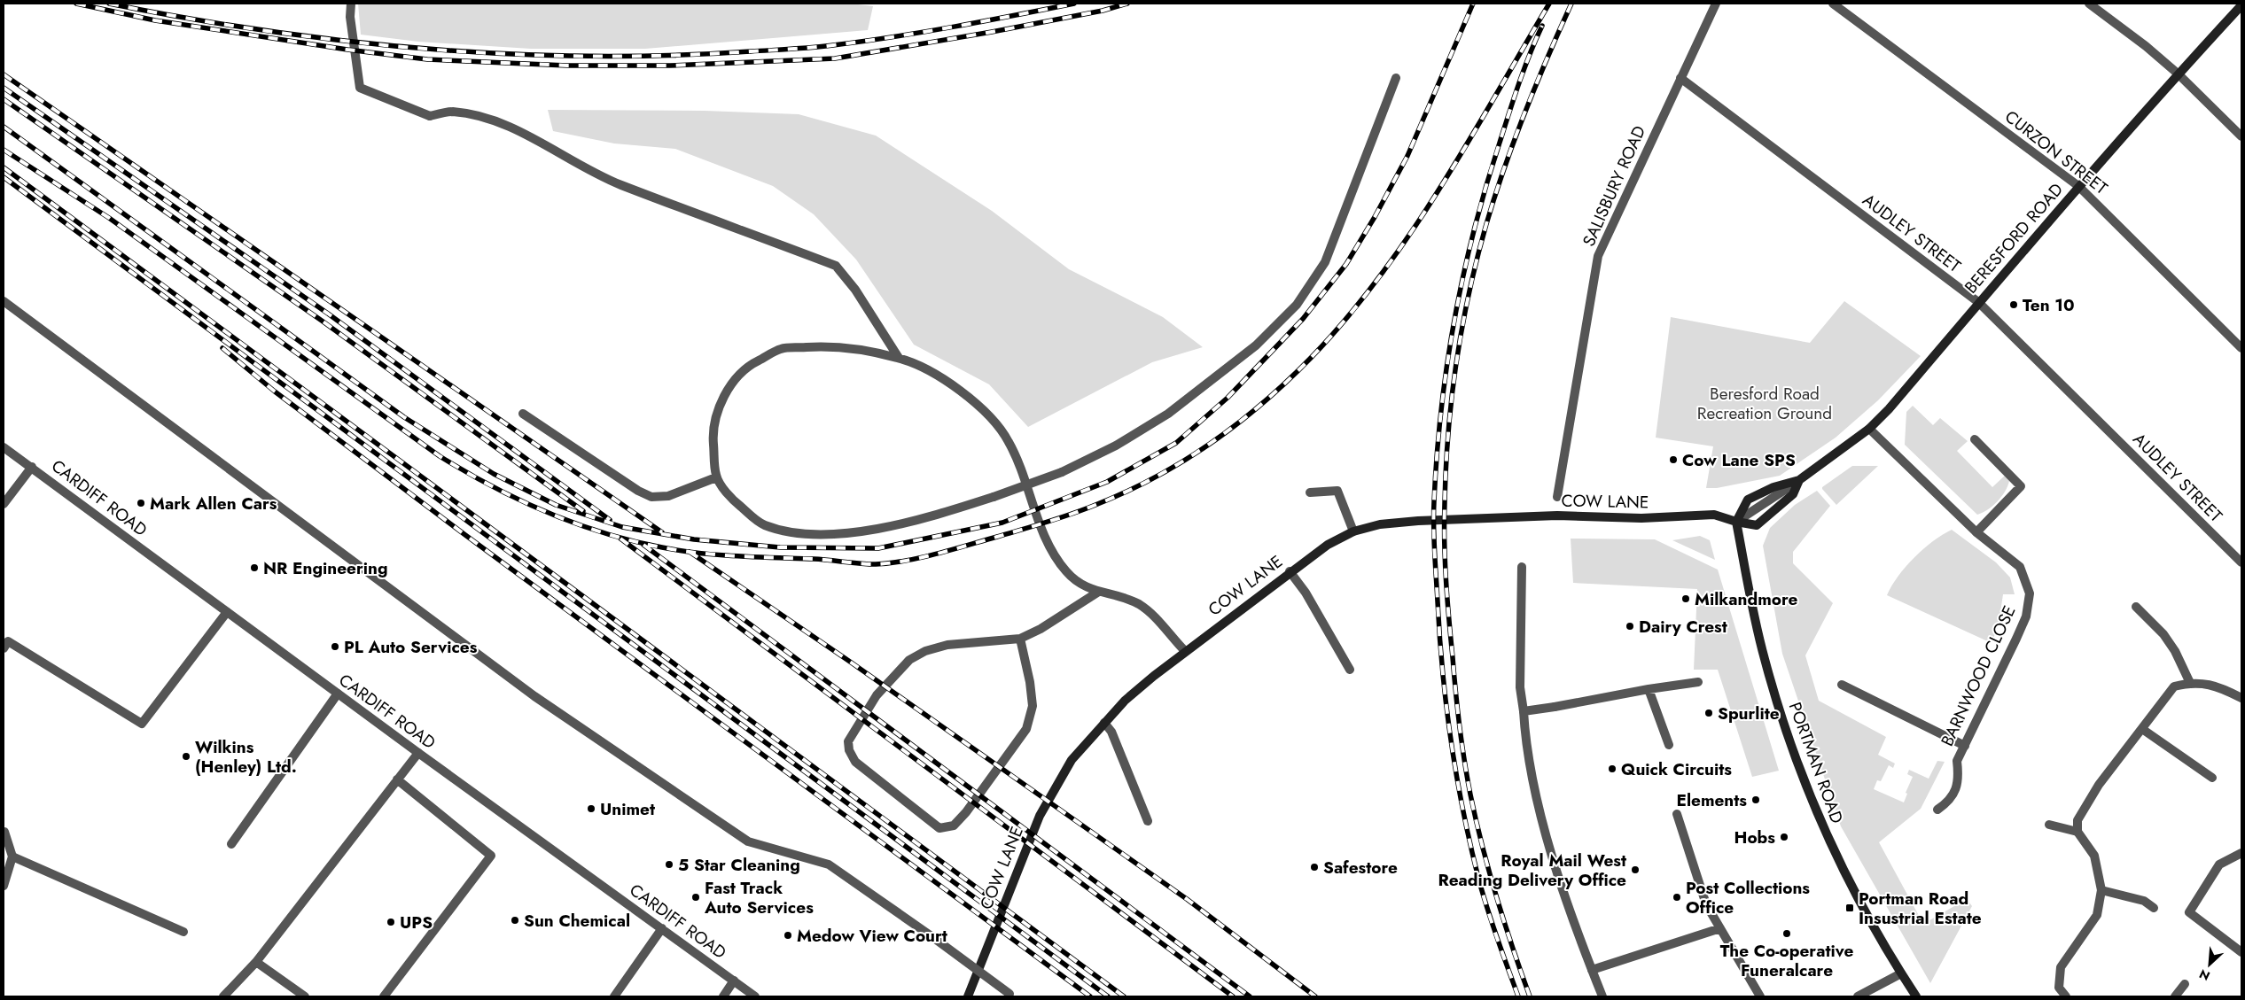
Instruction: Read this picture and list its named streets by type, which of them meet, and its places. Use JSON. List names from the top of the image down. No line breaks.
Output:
{"streets":{"street":["CURZON STREET","SALISBURY ROAD","AUDLEY STREET","BERESFORD ROAD","CARDIFF ROAD","COW LANE","BARNWOOD CLOSE","PORTMAN ROAD"]},"crossings":[["CURZON STREET","BERESFORD ROAD"],["SALISBURY ROAD","AUDLEY STREET"],["AUDLEY STREET","BERESFORD ROAD"],["BERESFORD ROAD","COW LANE"],["BERESFORD ROAD","BARNWOOD CLOSE"],["BERESFORD ROAD","PORTMAN ROAD"],["COW LANE","PORTMAN ROAD"]],"parks":["Beresford Road Recreation Ground"],"places":{"other":["Ten 10","Cow Lane SPS","Mark Allen Cars","NR Engineering","Milkandmore","Dairy Crest","PL Auto Services","Spurlite","Wilkins (Henley) Ltd.","Quick Circuits","Elements","Unimet","Hobs","5 Star Cleaning","Safestore","Royal Mail West Reading Delivery Office","Fast Track Auto Services","Post Collections Office","Sun Chemical","UPS","The Co-operative Funeralcare","Medow View Court"],"transit":["Portman Road Insustrial Estate"]},"north":"bottom left"}
